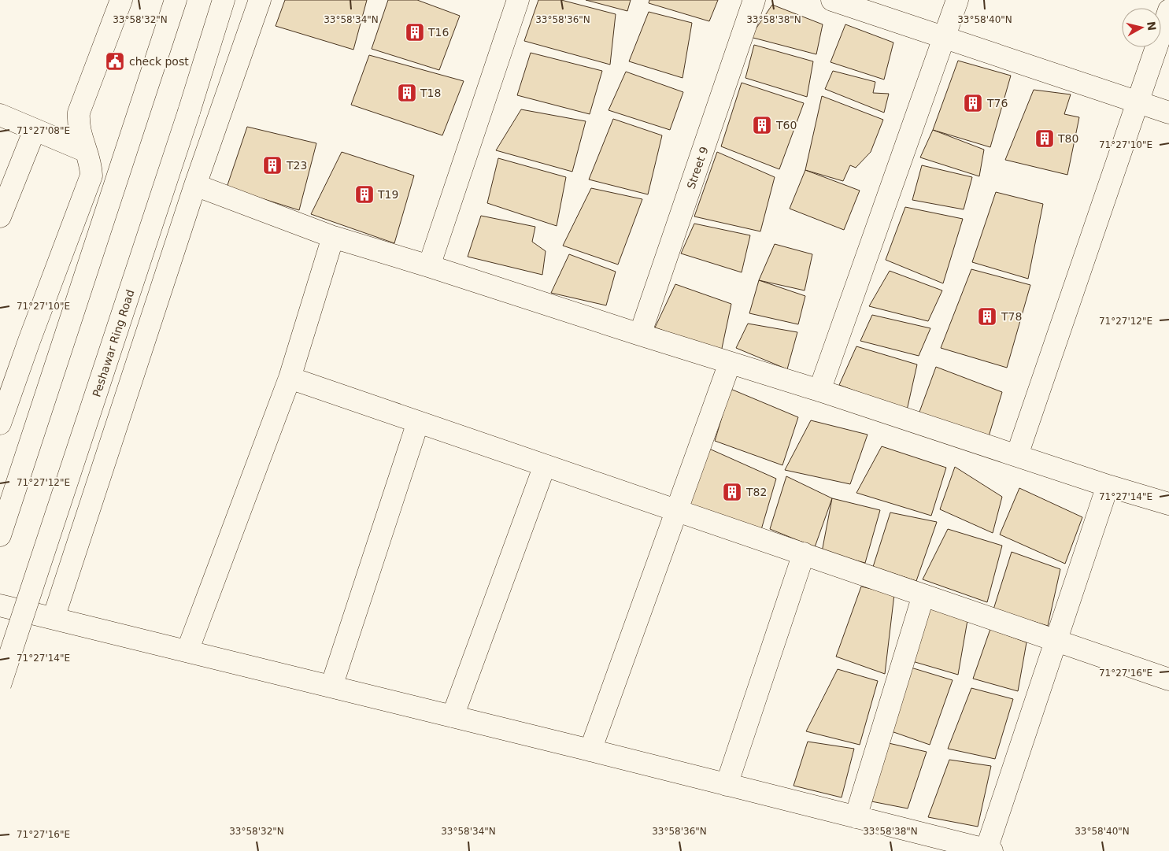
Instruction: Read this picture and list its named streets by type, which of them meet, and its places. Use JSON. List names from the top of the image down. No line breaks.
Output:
{"streets":{"main road":["Street 9","Peshawar Ring Road"]},"places":{"building":["T16","T18","T76","T60","T80","T23","T19","T78","T82"],"public building":["check post"]},"north":"right","coordinates":["33°58'32\"N","33°58'34\"N","33°58'36\"N","33°58'38\"N","33°58'40\"N","71°27'08\"E","71°27'10\"E","71°27'12\"E","71°27'14\"E","71°27'16\"E"]}
